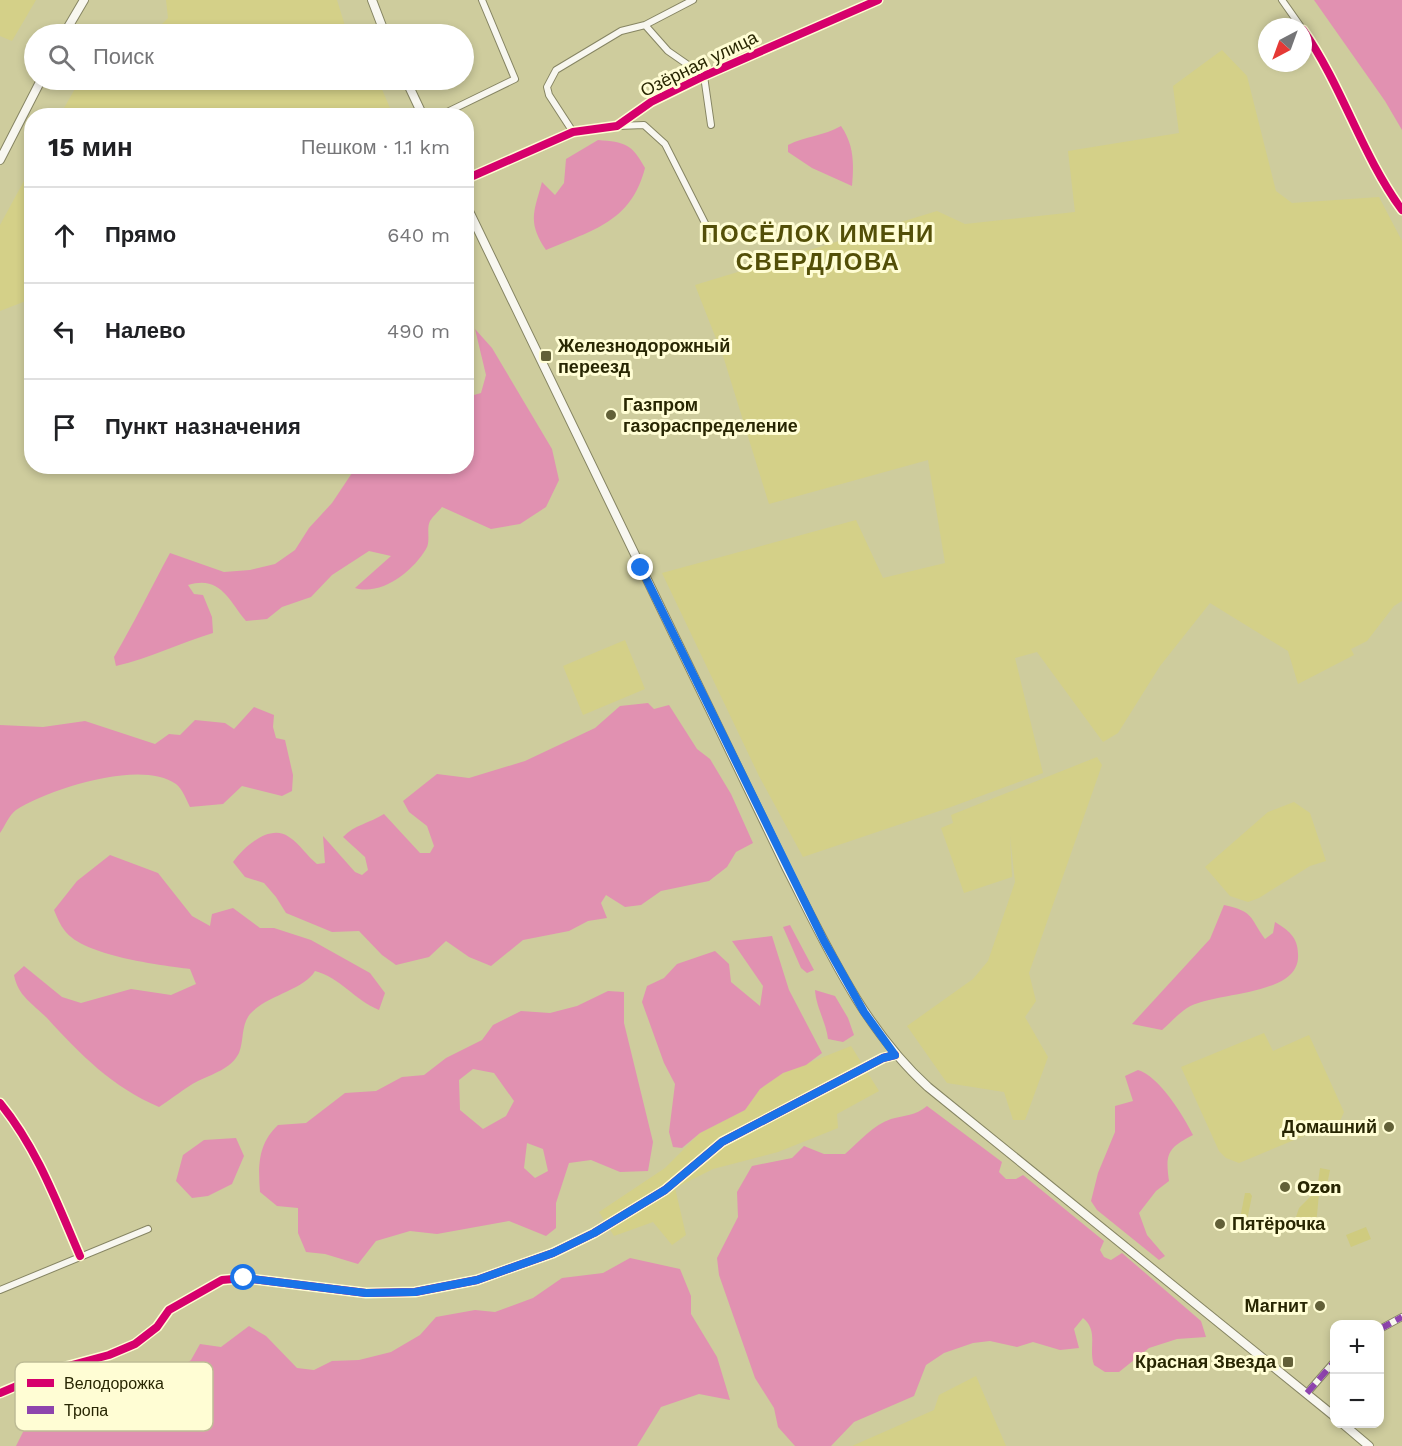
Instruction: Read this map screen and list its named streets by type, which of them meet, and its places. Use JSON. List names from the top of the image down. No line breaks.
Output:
{"streets":{"street":["Озёрная улица"]},"districts":["ПОСЁЛОК ИМЕНИ СВЕРДЛОВА"],"places":{"transit":["Железнодорожный переезд","Красная Звезда"],"other":["Газпром газораспределение","Домашний","Ozon","Пятёрочка","Магнит"]},"legend":["Велодорожка","Тропа"],"north":"bottom left","page":{"search":"Поиск","heading":["15 мин","Пешком · 1.1 km"],"list":[["Прямо","640 m"],["Налево","490 m"],"Пункт назначения"],"map_buttons":["+","−"]}}
